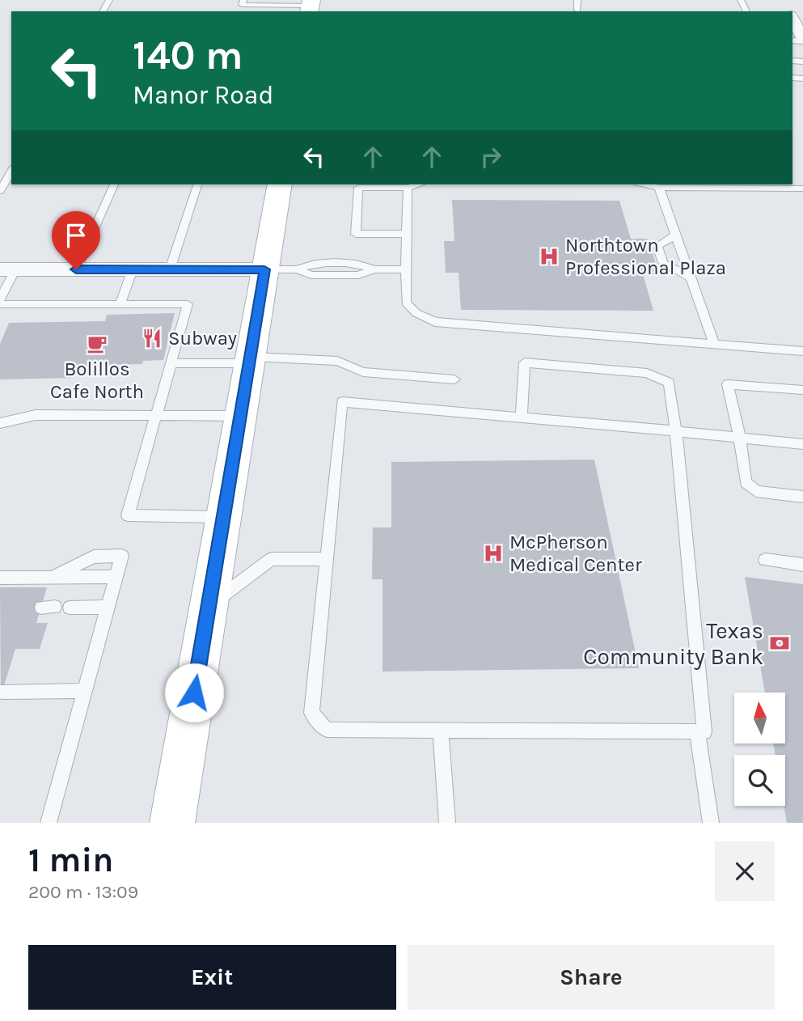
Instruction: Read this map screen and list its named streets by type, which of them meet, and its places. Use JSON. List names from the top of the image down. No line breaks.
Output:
{"places":{"hospital":["Northtown Professional Plaza","McPherson Medical Center"],"restaurant":["Subway"],"cafe":["Bolillos Cafe North"],"bank":["Texas Community Bank"]},"north":"top","page":{"turn":["140 m","Manor Road"],"heading":["1 min","200 m · 13:09"],"buttons":["Exit","Share"]}}
